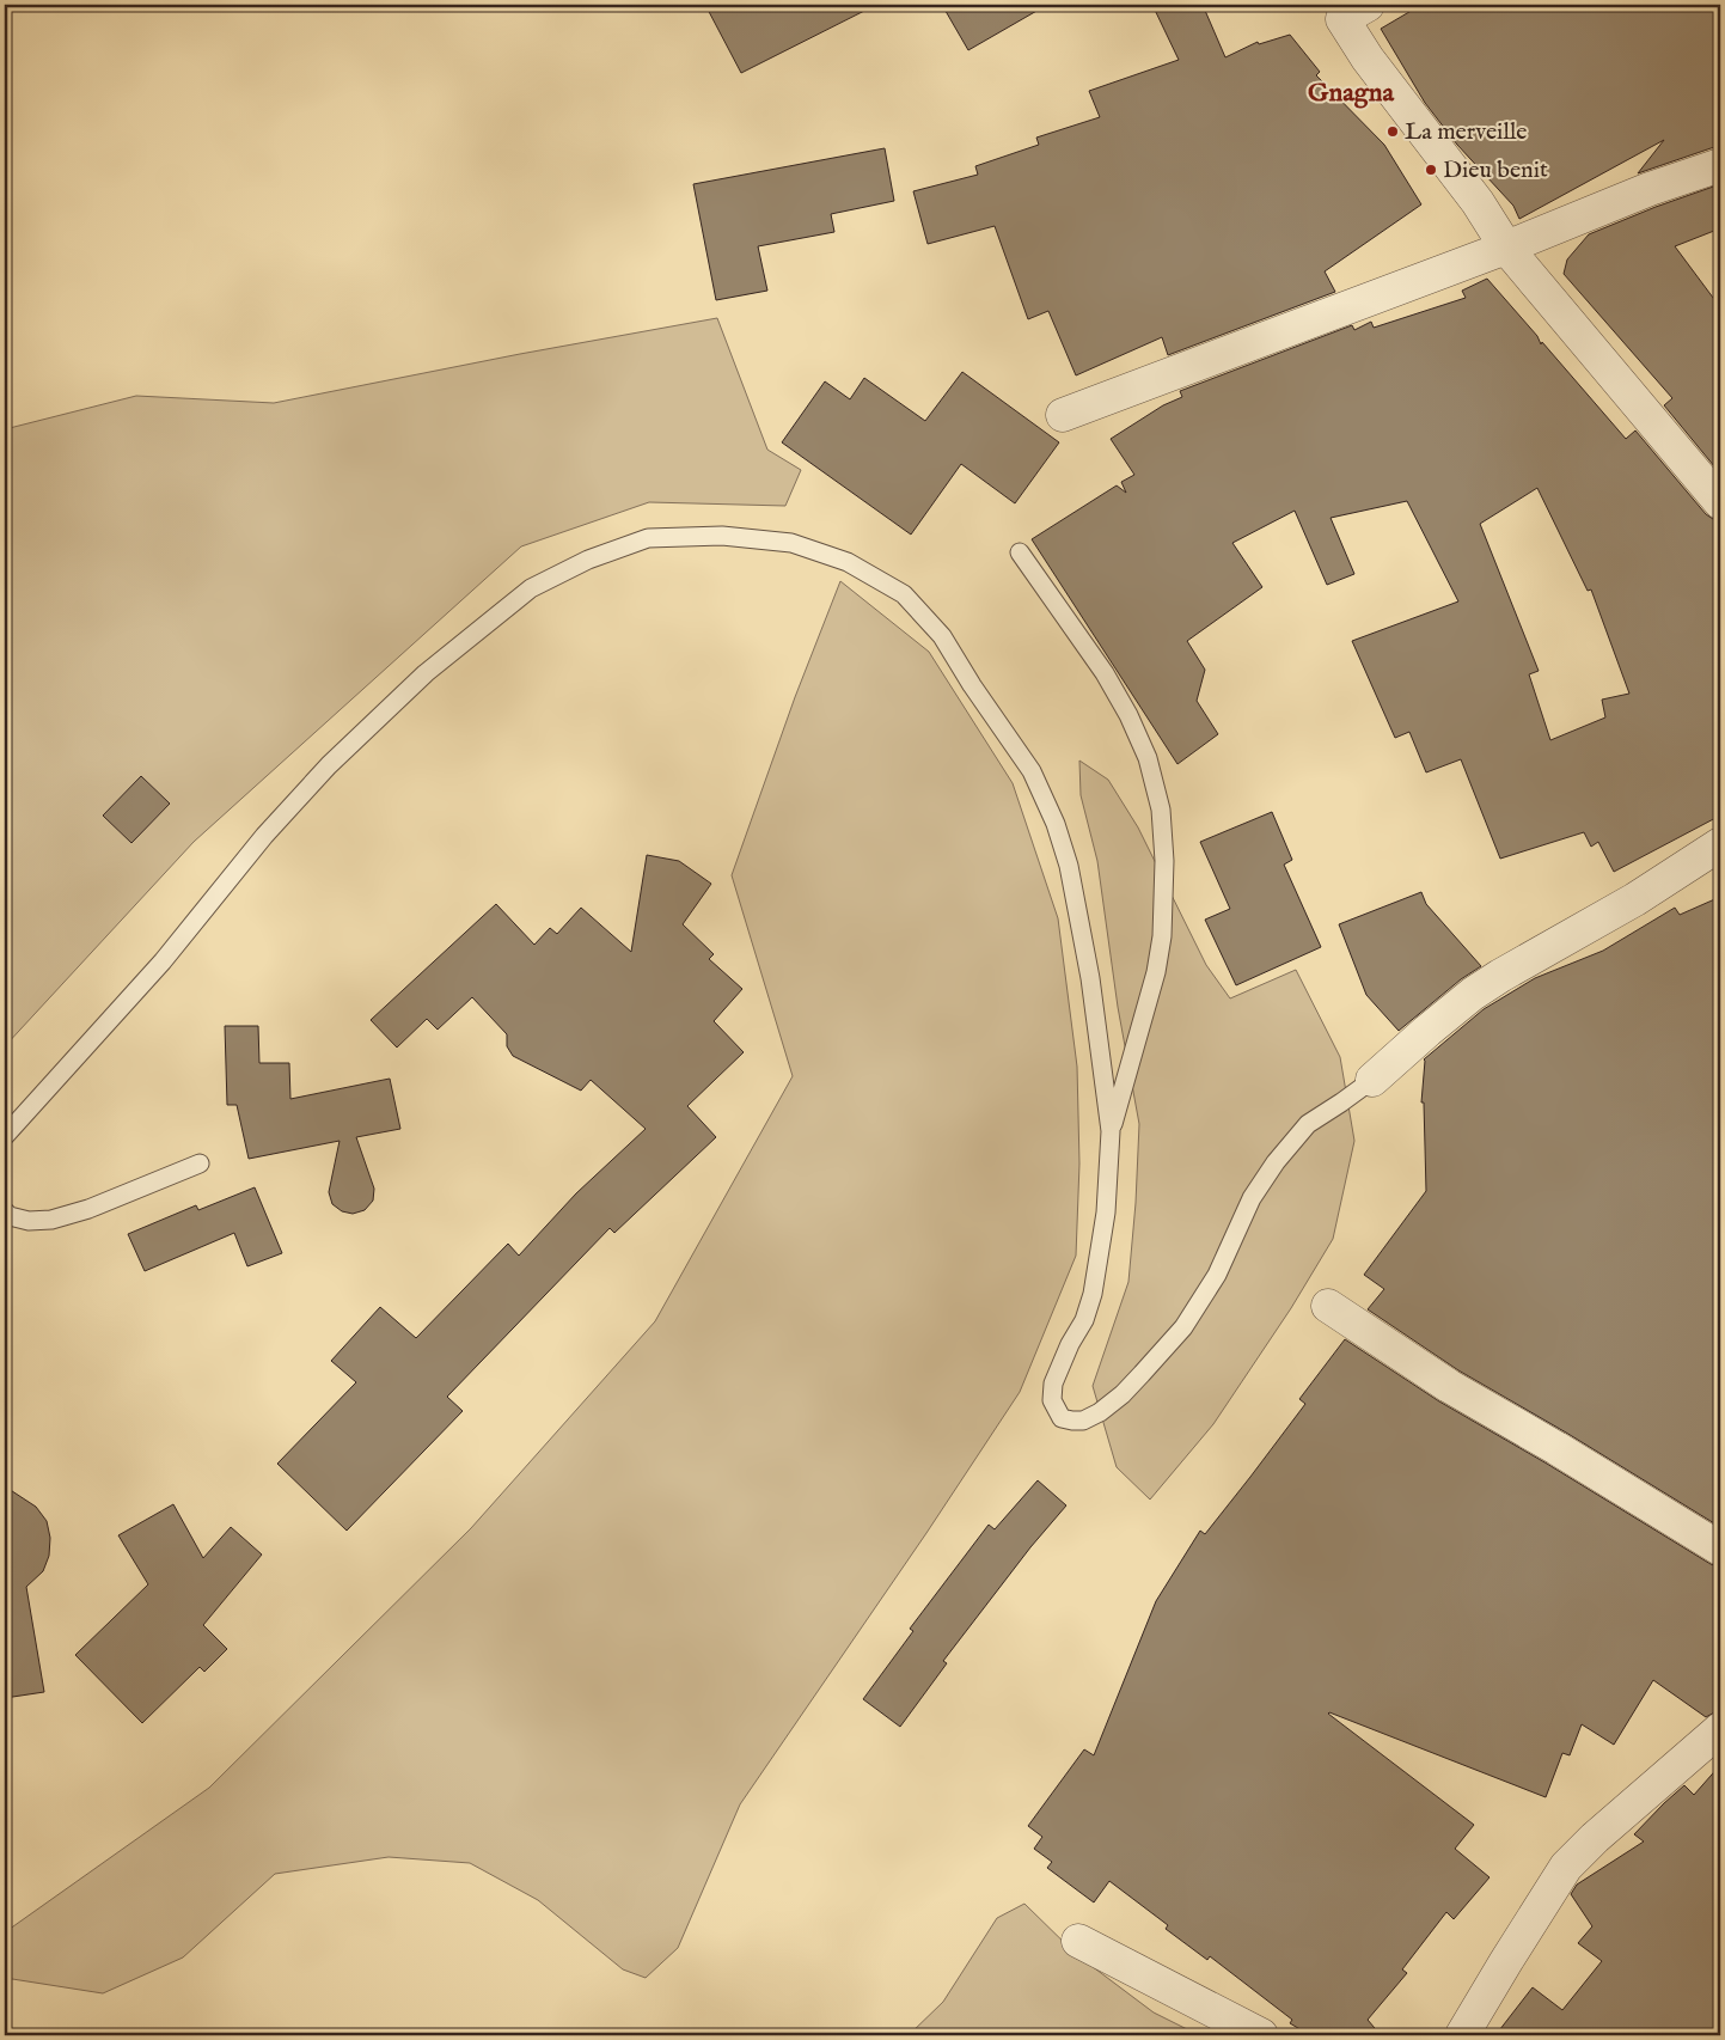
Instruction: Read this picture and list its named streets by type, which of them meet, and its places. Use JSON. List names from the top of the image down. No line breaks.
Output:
{"districts":["Gnagna"],"places":["La merveille","Dieu benit"]}
